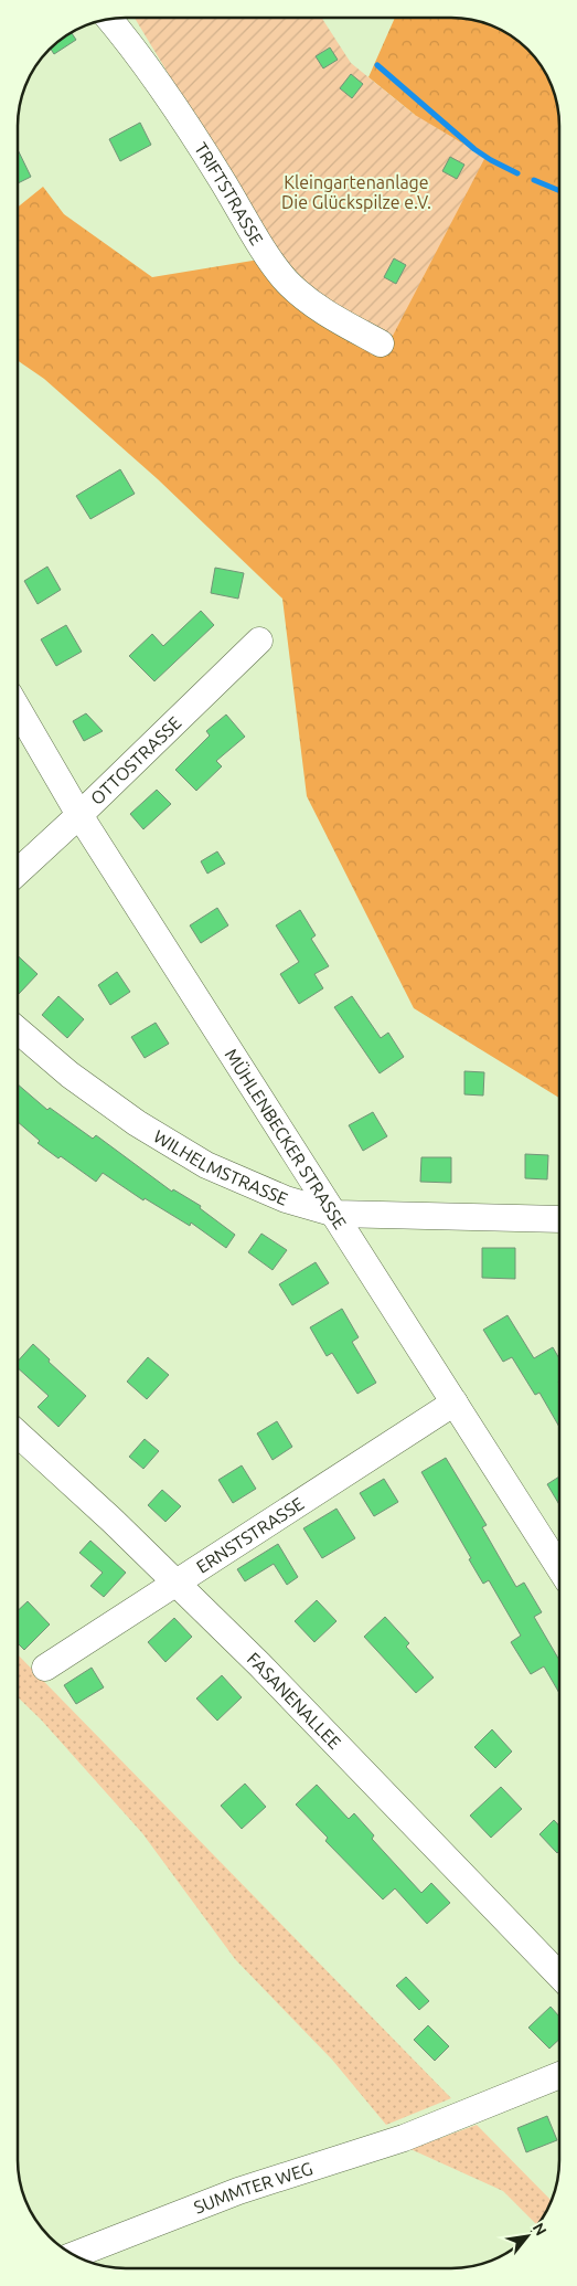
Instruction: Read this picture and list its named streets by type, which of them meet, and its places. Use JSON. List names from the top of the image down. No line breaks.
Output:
{"streets":{"street":["TRIFTSTRASSE","OTTOSTRASSE","MÜHLENBECKER STRASSE","WILHELMSTRASSE","ERNSTSTRASSE","FASANENALLEE","SUMMTER WEG"]},"crossings":[["OTTOSTRASSE","MÜHLENBECKER STRASSE"],["MÜHLENBECKER STRASSE","WILHELMSTRASSE"],["MÜHLENBECKER STRASSE","ERNSTSTRASSE"],["ERNSTSTRASSE","FASANENALLEE"]],"parks":["Kleingartenanlage Die Glückspilze e.V."],"north":"top right"}
